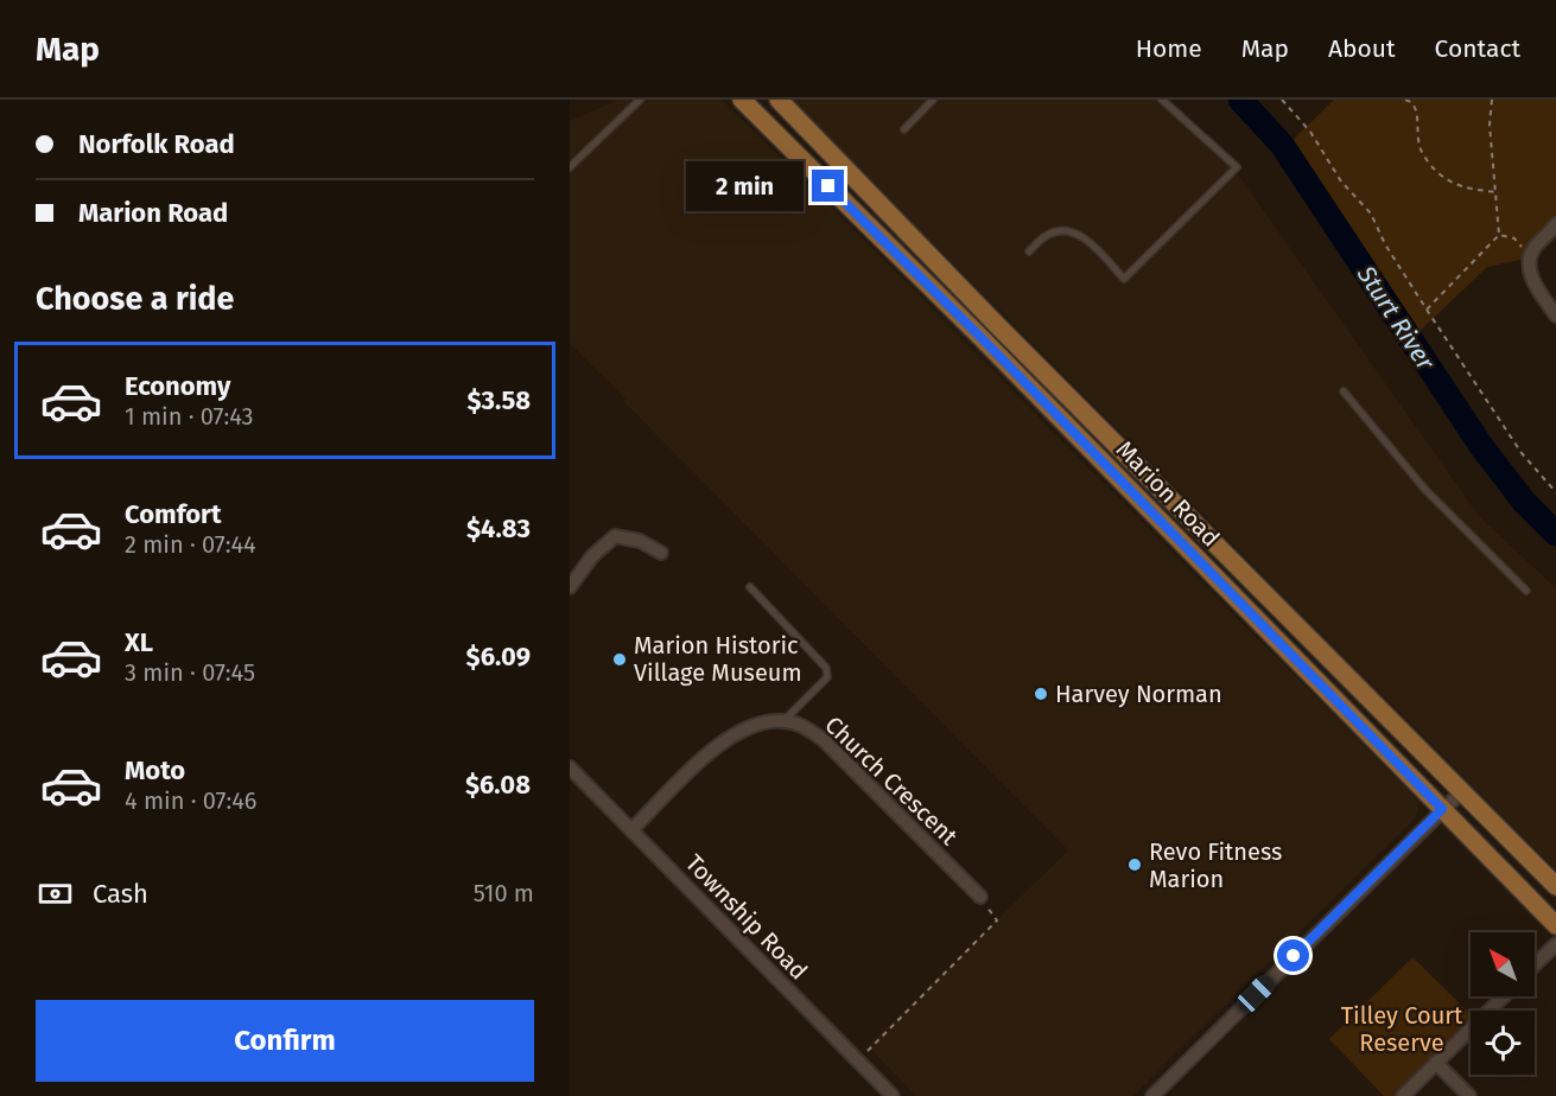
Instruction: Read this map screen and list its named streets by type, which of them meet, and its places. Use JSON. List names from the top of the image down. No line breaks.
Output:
{"streets":{"main road":["Marion Road"],"street":["Church Crescent","Township Road"]},"water":["Sturt River"],"parks":["Tilley Court Reserve"],"places":["Marion Historic Village Museum","Harvey Norman","Revo Fitness Marion"],"north":"top left","page":{"header":"Map","nav":["Home","Map","About","Contact"],"banner":["Norfolk Road","Marion Road"],"bubble":"2 min","heading":"Choose a ride","list":[{"name":"Economy","note":"1 min · 07:43","value":"$3.58"},{"name":"Comfort","note":"2 min · 07:44","value":"$4.83"},{"name":"XL","note":"3 min · 07:45","value":"$6.09"},{"name":"Moto","note":"4 min · 07:46","value":"$6.08"}],"pay":["Cash","510 m"],"buttons":"Confirm"}}
